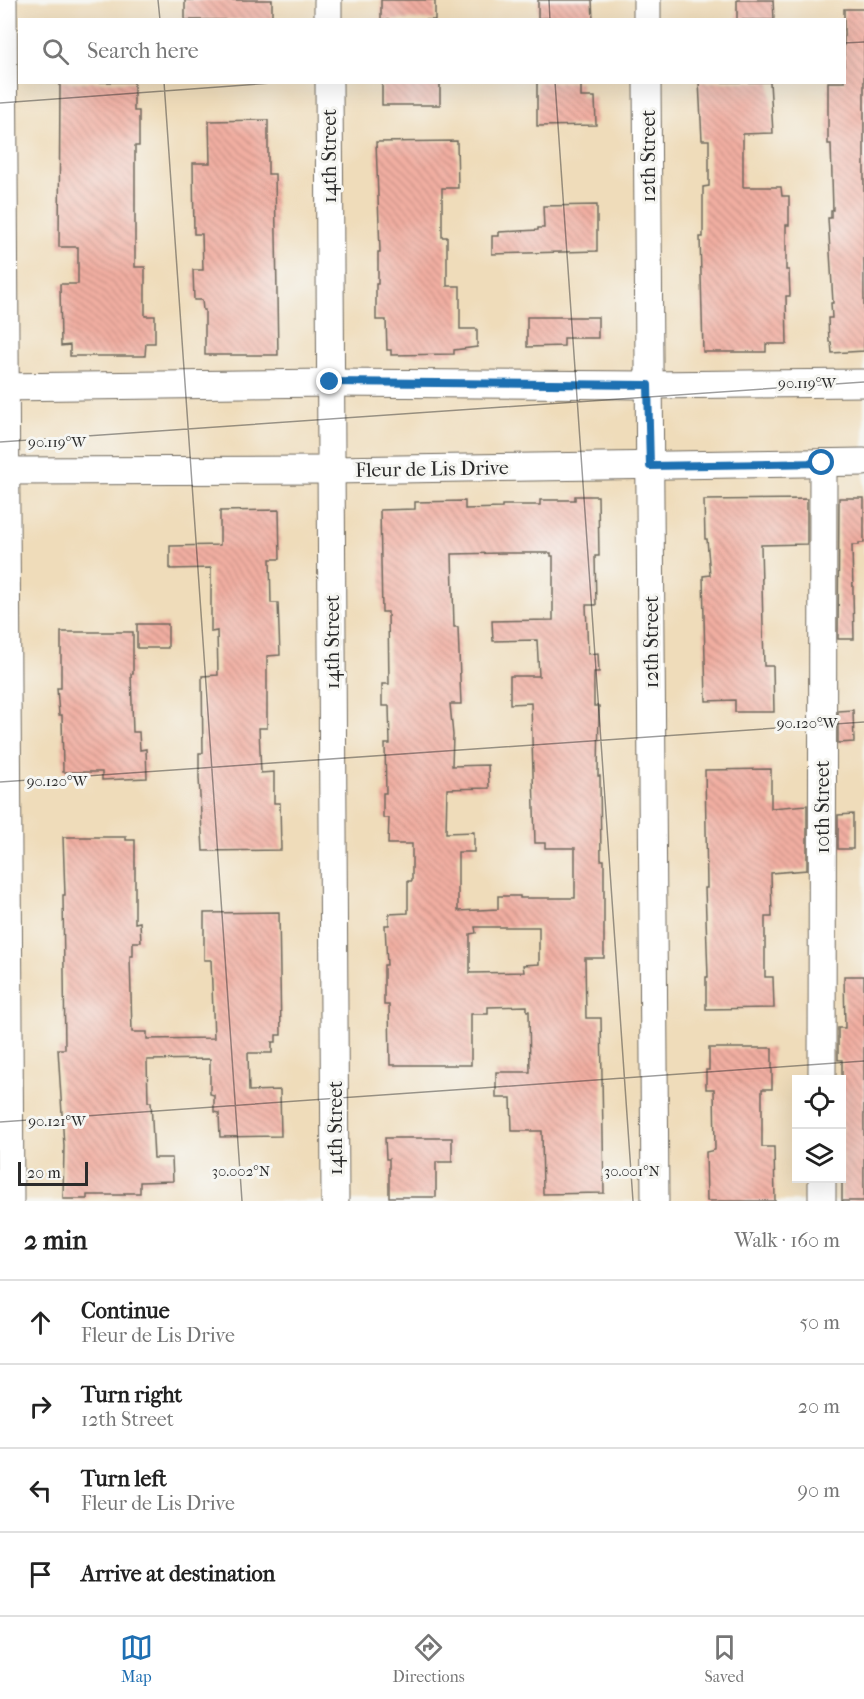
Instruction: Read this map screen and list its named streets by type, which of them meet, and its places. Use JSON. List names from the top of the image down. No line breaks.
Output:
{"streets":{"street":["14th Street","12th Street","Fleur de Lis Drive","10th Street"]},"crossings":[["14th Street","Fleur de Lis Drive"],["12th Street","Fleur de Lis Drive"],["Fleur de Lis Drive","10th Street"]],"scale_bar":"20 m","page":{"search":"Search here","scale":"20 m","heading":["2 min","Walk · 160 m"],"list":[["Continue","Fleur de Lis Drive","50 m"],["Turn right","12th Street","20 m"],["Turn left","Fleur de Lis Drive","90 m"],"Arrive at destination"],"nav":["Map","Directions","Saved"]},"coordinates":["90.119°W","90.120°W","90.121°W","30.002°N","30.001°N"]}
